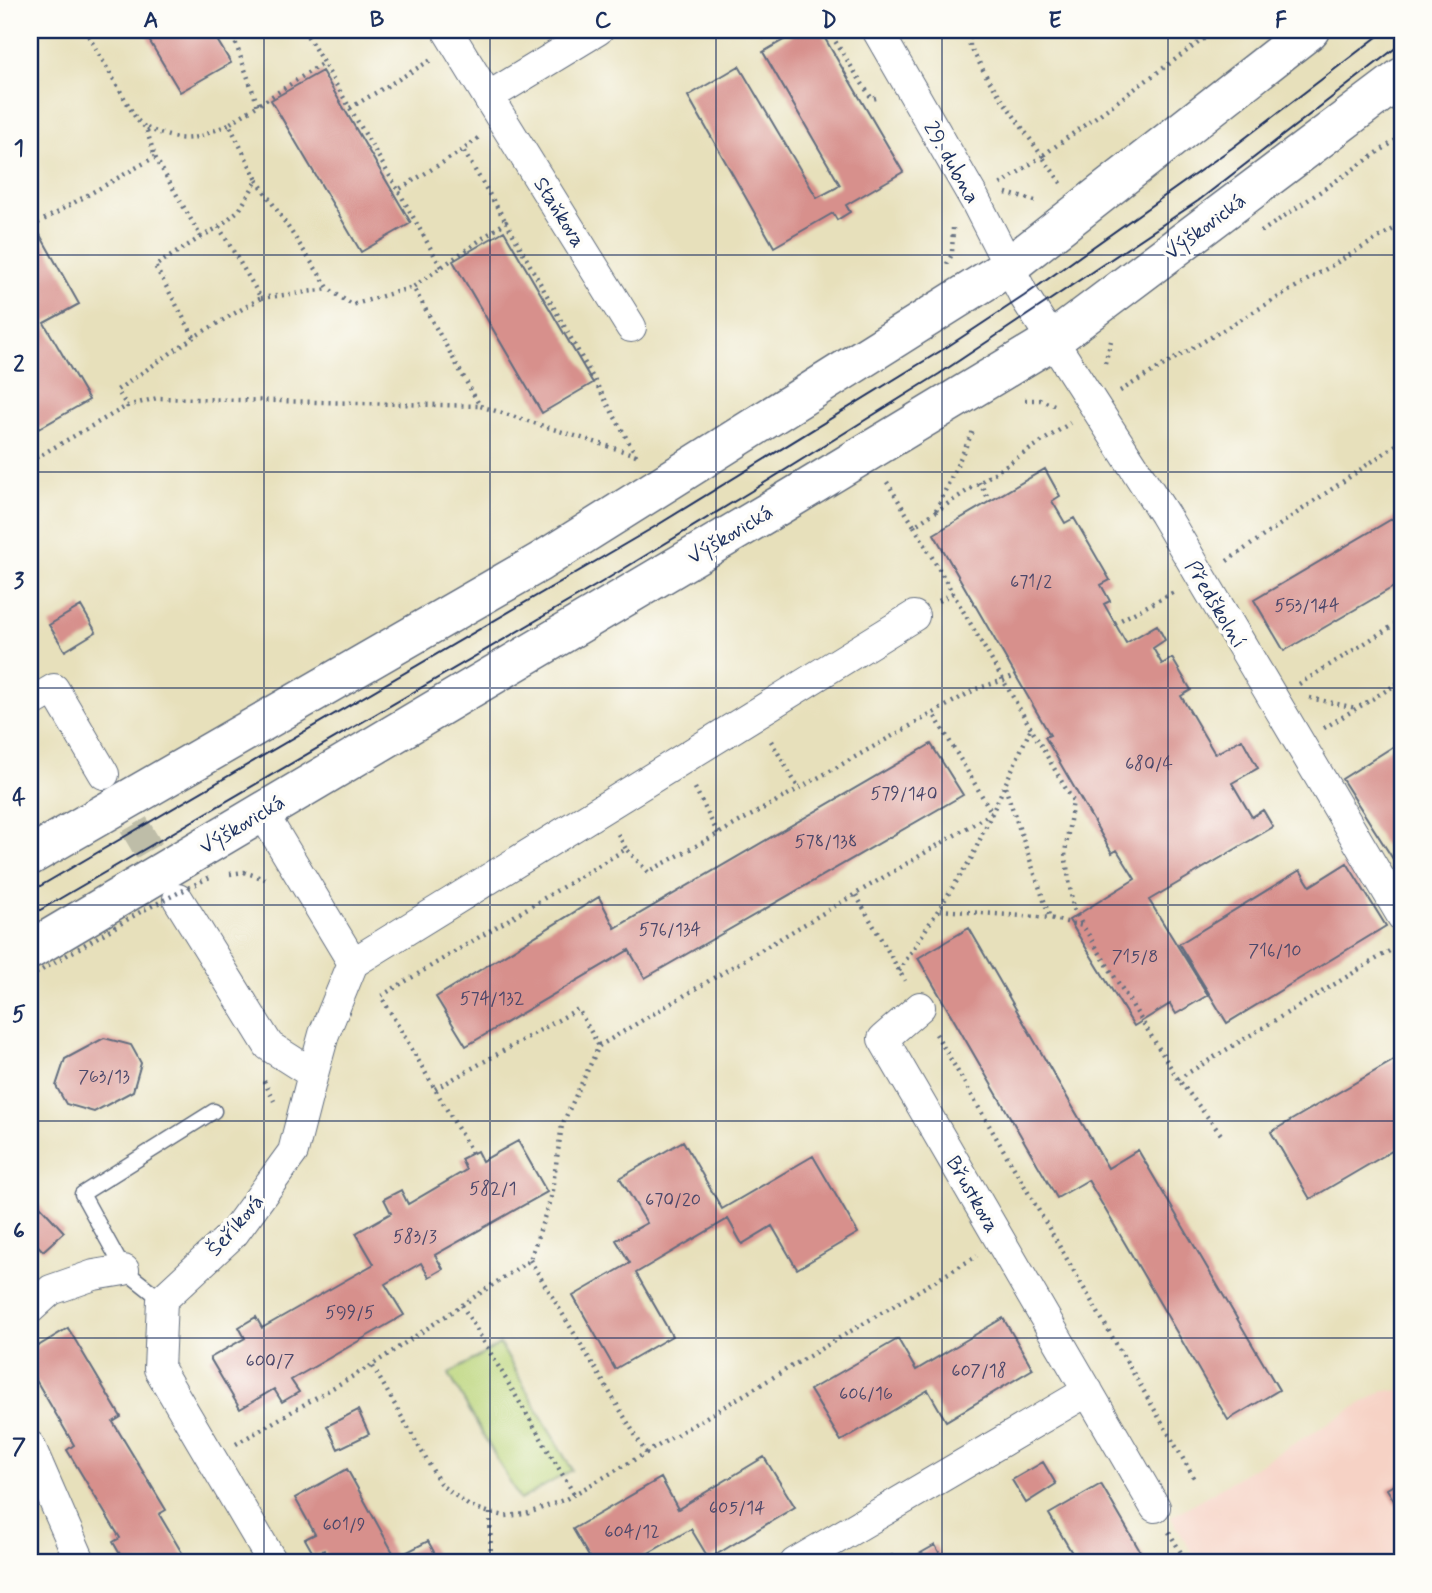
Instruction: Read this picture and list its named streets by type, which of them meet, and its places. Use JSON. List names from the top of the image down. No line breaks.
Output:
{"streets":{"street":["29. dubna","Staňkova","Výškovická","Předškolní","Břustkova","Šeříková"]},"crossings":[["29. dubna","Předškolní"],["Výškovická","Předškolní"]],"house_numbers":["671/2","553/144","680/4","579/140","578/138","576/134","716/10","715/8","574/132","763/13","582/1","670/20","583/3","599/5","600/7","607/18","606/16","605/14","601/9","604/12"],"grid":{"columns":["A","B","C","D","E","F"],"rows":["1","2","3","4","5","6","7"]}}
